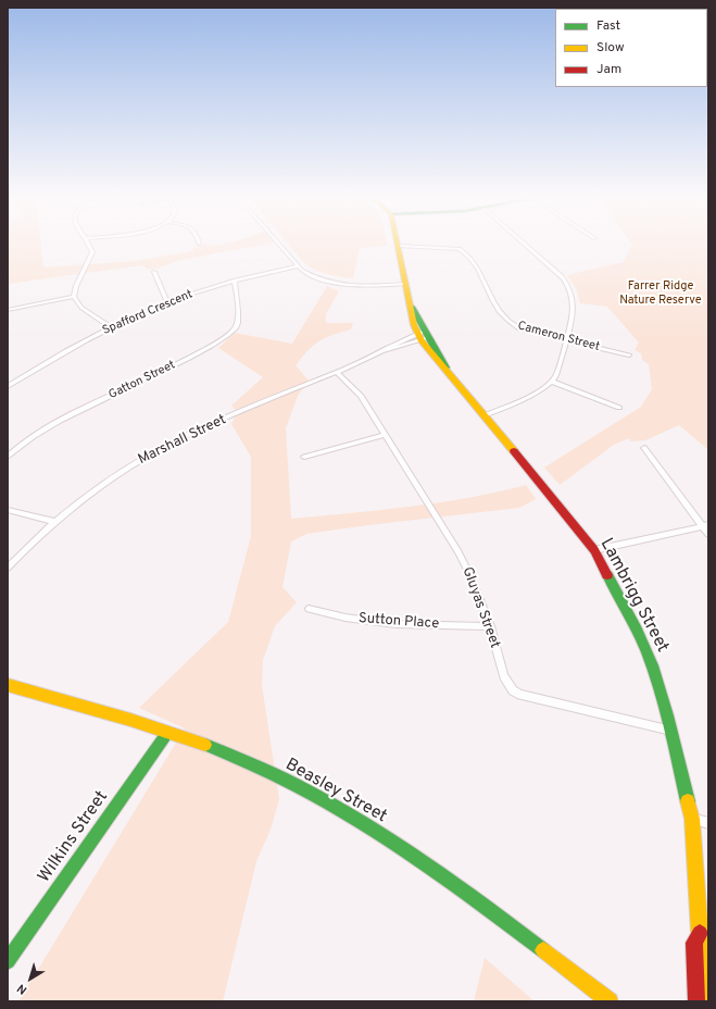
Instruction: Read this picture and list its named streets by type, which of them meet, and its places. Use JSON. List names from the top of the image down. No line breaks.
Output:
{"streets":{"street":["Spafford Crescent","Cameron Street","Gatton Street","Marshall Street","Lambrigg Street","Gluyas Street","Sutton Place","Beasley Street","Wilkins Street"]},"crossings":[["Spafford Crescent","Gatton Street"],["Marshall Street","Lambrigg Street"],["Marshall Street","Gluyas Street"],["Lambrigg Street","Gluyas Street"],["Gluyas Street","Sutton Place"],["Beasley Street","Wilkins Street"]],"parks":["Farrer Ridge Nature Reserve"],"legend":["Fast","Slow","Jam"],"north":"bottom left"}
